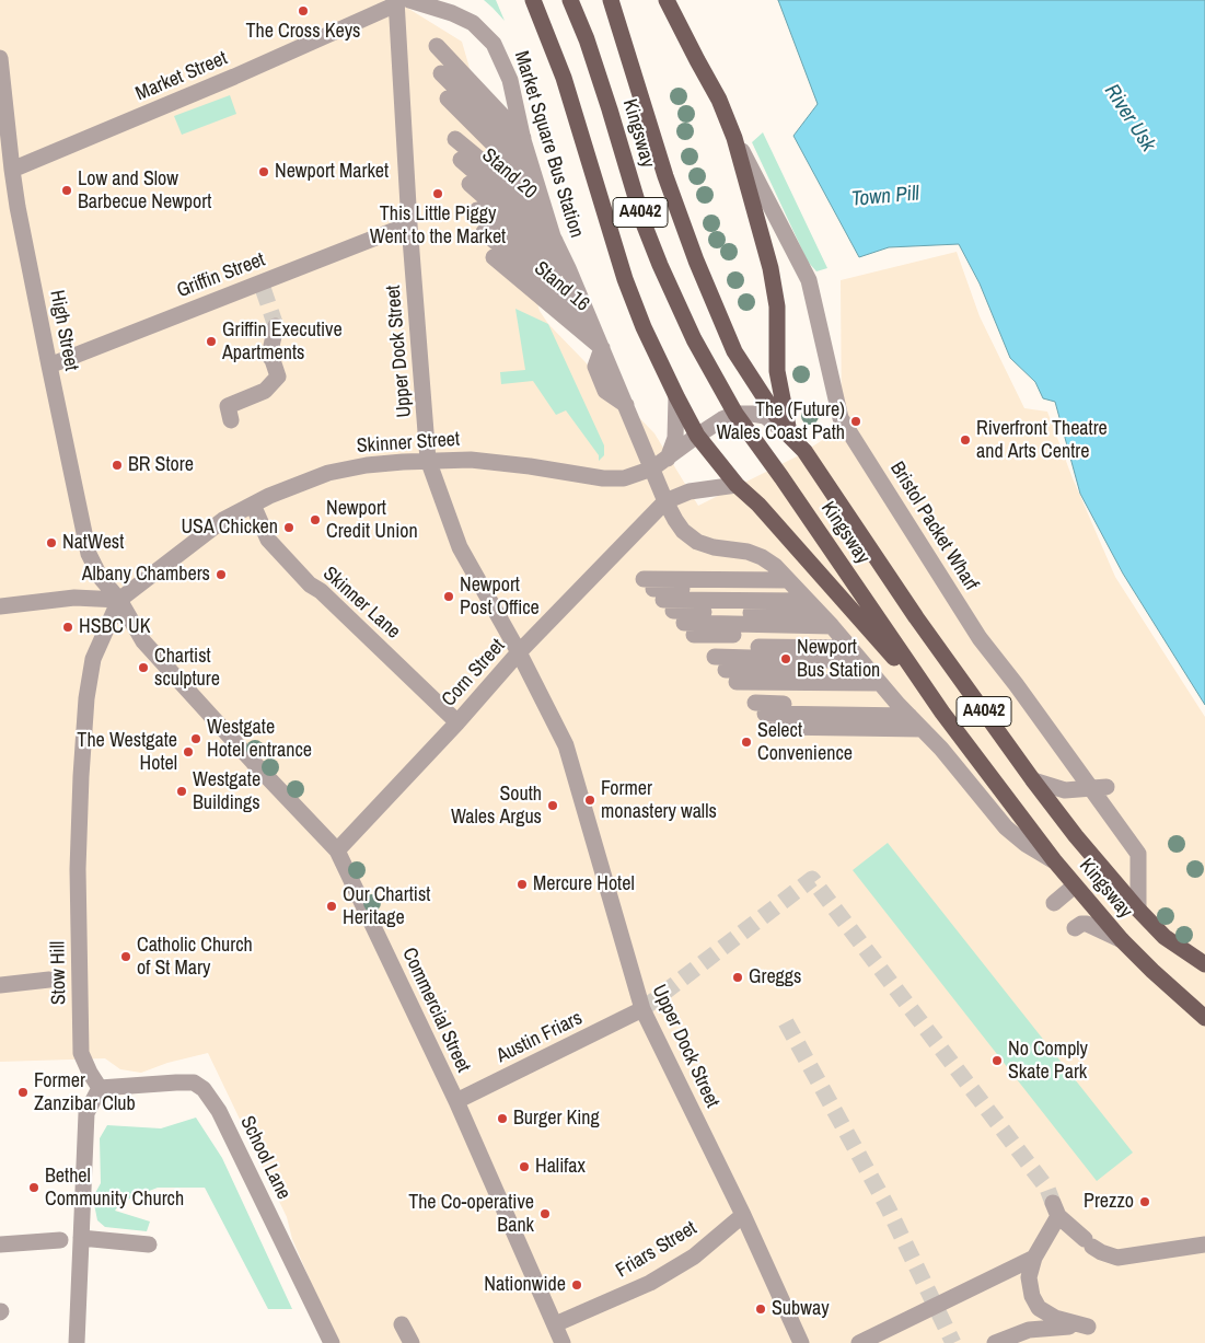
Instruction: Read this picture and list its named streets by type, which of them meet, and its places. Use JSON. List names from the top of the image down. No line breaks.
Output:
{"streets":{"main road":["Kingsway","A4042"],"street":["Market Street","Market Square Bus Station","Stand 20","Griffin Street","Stand 16","High Street","Upper Dock Street","Skinner Street","Bristol Packet Wharf","Skinner Lane","Corn Street","Stow Hill","Commercial Street","Austin Friars","School Lane","Friars Street"]},"crossings":[["Market Street","Market Square Bus Station"],["Market Street","High Street"],["Market Street","Upper Dock Street"],["Kingsway","A4042"],["Kingsway","Skinner Street"],["Kingsway","Bristol Packet Wharf"],["Market Square Bus Station","Stand 20"],["Market Square Bus Station","Stand 16"],["Market Square Bus Station","Upper Dock Street"],["Market Square Bus Station","Skinner Street"],["A4042","Skinner Street"],["A4042","Corn Street"],["Griffin Street","High Street"],["Griffin Street","Upper Dock Street"],["High Street","Skinner Street"],["High Street","Stow Hill"],["High Street","Commercial Street"],["Upper Dock Street","Skinner Street"],["Upper Dock Street","Corn Street"],["Upper Dock Street","Austin Friars"],["Upper Dock Street","Friars Street"],["Skinner Street","Skinner Lane"],["Skinner Street","Stow Hill"],["Skinner Street","Commercial Street"],["Skinner Lane","Corn Street"],["Corn Street","Commercial Street"],["Stow Hill","Commercial Street"],["Stow Hill","School Lane"],["Commercial Street","Austin Friars"],["Commercial Street","Friars Street"]],"water":["River Usk","Town Pill"],"places":["The Cross Keys","Newport Market","Low and Slow Barbecue Newport","This Little Piggy Went to the Market","Griffin Executive Apartments","The (Future) Wales Coast Path","Riverfront Theatre and Arts Centre","BR Store","Newport Credit Union","USA Chicken","NatWest","Albany Chambers","Newport Post Office","HSBC UK","Newport Bus Station","Chartist sculpture","Westgate Hotel entrance","Select Convenience","The Westgate Hotel","Westgate Buildings","Former monastery walls","South Wales Argus","Mercure Hotel","Our Chartist Heritage","Catholic Church of St Mary","Greggs","No Comply Skate Park","Former Zanzibar Club","Burger King","Halifax","Bethel Community Church","Prezzo","The Co-operative Bank","Nationwide","Subway"]}
